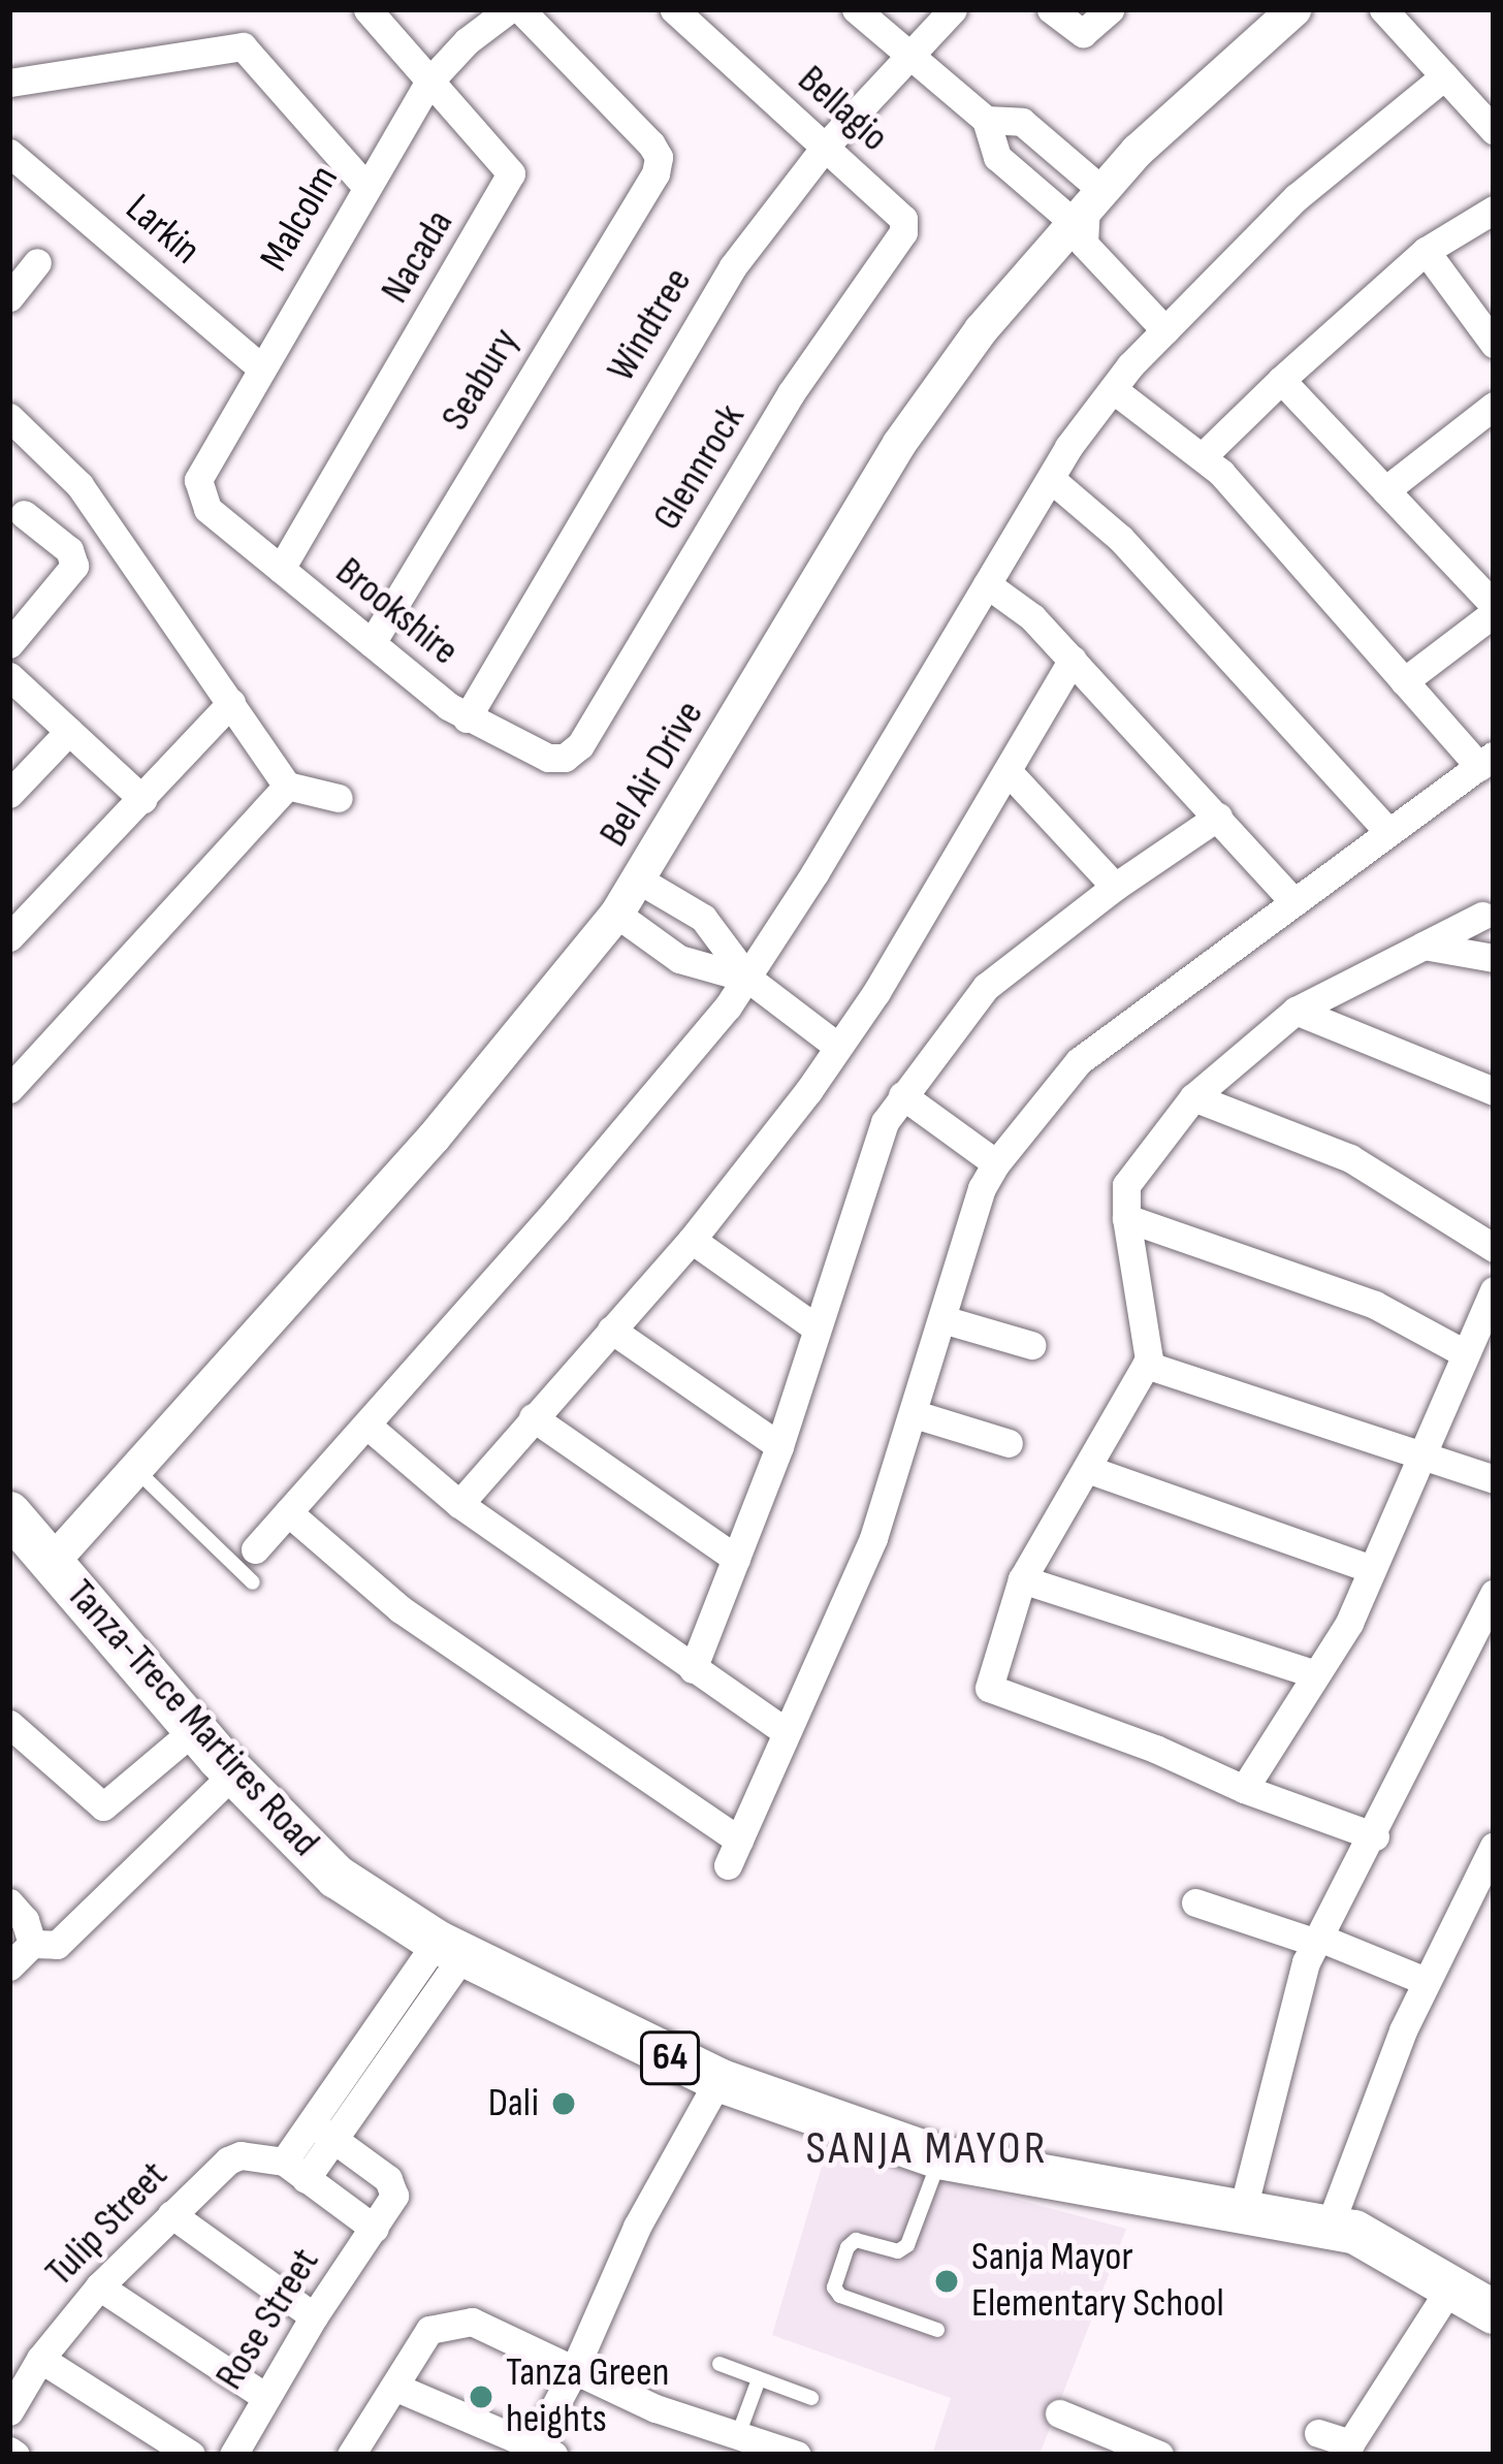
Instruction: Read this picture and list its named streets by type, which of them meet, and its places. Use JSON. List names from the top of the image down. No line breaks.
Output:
{"streets":{"main road":["Tanza-Trece Martires Road","64"],"street":["Bellagio","Malcolm","Larkin","Nacada","Windtree","Seabury","Glennrock","Brookshire","Bel Air Drive","Tulip Street","Rose Street"]},"crossings":[["Bellagio","Windtree"],["Bellagio","Glennrock"],["Malcolm","Larkin"],["Malcolm","Nacada"],["Malcolm","Brookshire"],["Nacada","Brookshire"],["Windtree","Brookshire"],["Seabury","Brookshire"],["Glennrock","Brookshire"],["Bel Air Drive","Tanza-Trece Martires Road"]],"districts":["SANJA MAYOR"],"places":["Dali","Sanja Mayor Elementary School","Tanza Green heights"]}
